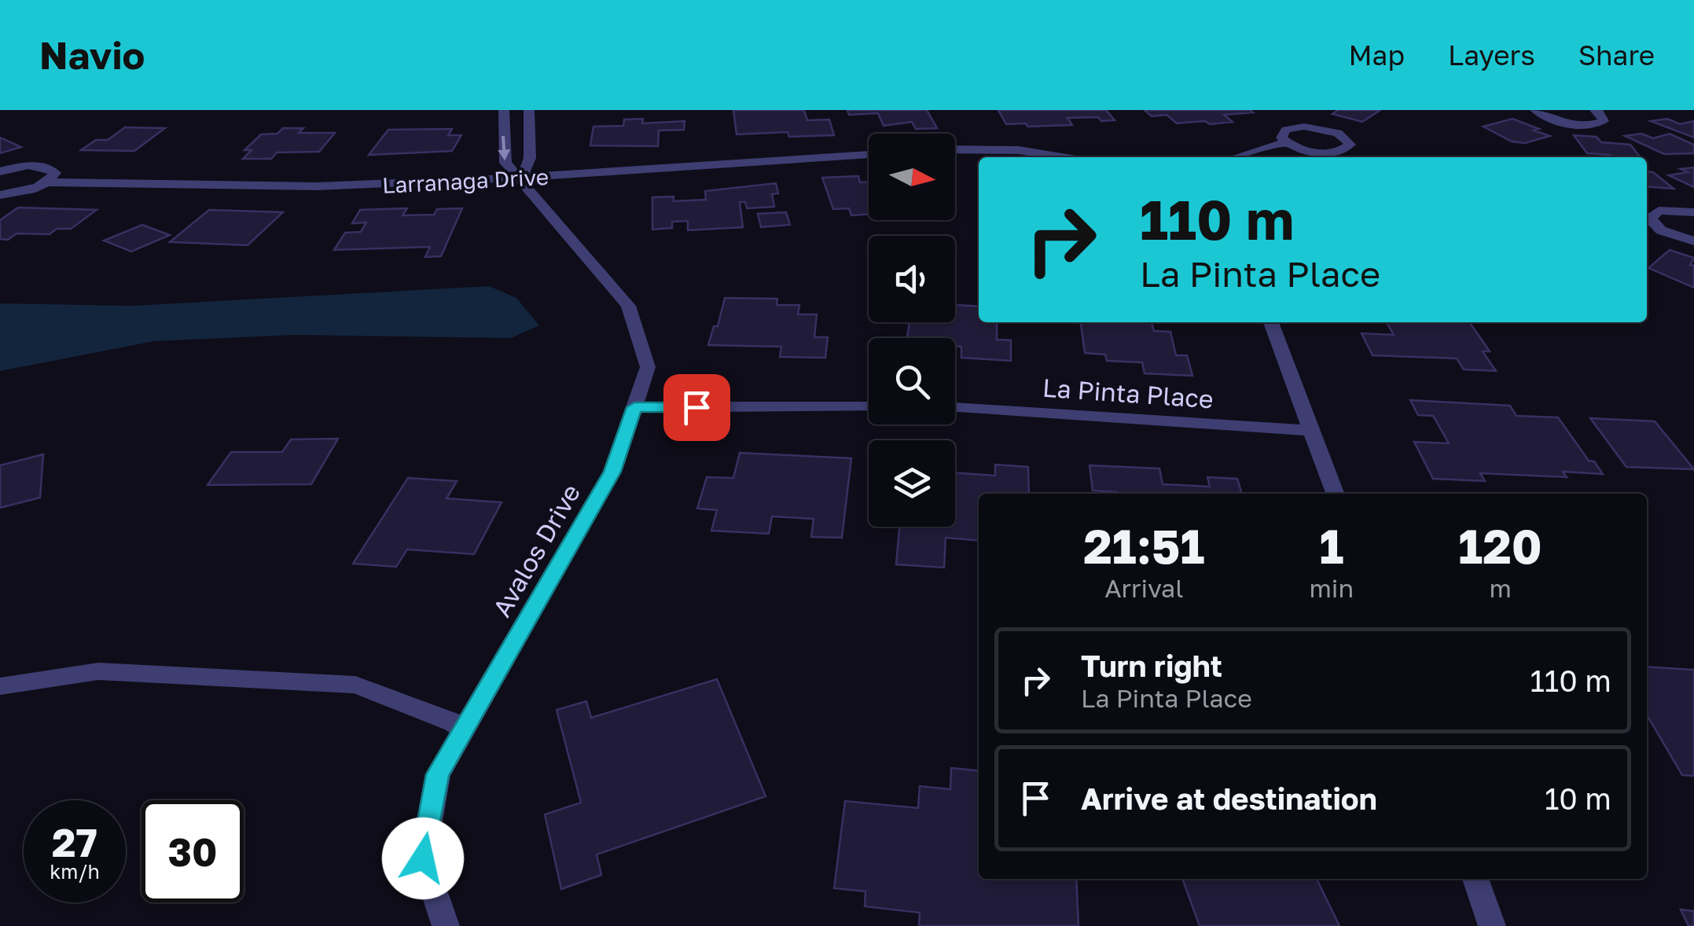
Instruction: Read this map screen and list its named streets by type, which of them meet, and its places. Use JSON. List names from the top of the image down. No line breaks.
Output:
{"streets":{"street":["Larranaga Drive","La Pinta Place","Avalos Drive"]},"crossings":[["Larranaga Drive","Avalos Drive"]],"north":"right","page":{"header":"Navio","nav":["Map","Layers","Share"],"turn":["110 m","La Pinta Place"],"eta":["21:51","Arrival","1","min","120","m"],"list":[{"name":"Turn right","note":"La Pinta Place","value":"110 m"},{"name":"Arrive at destination","value":"10 m"}],"speed":"27 km/h","limit":"30"}}
